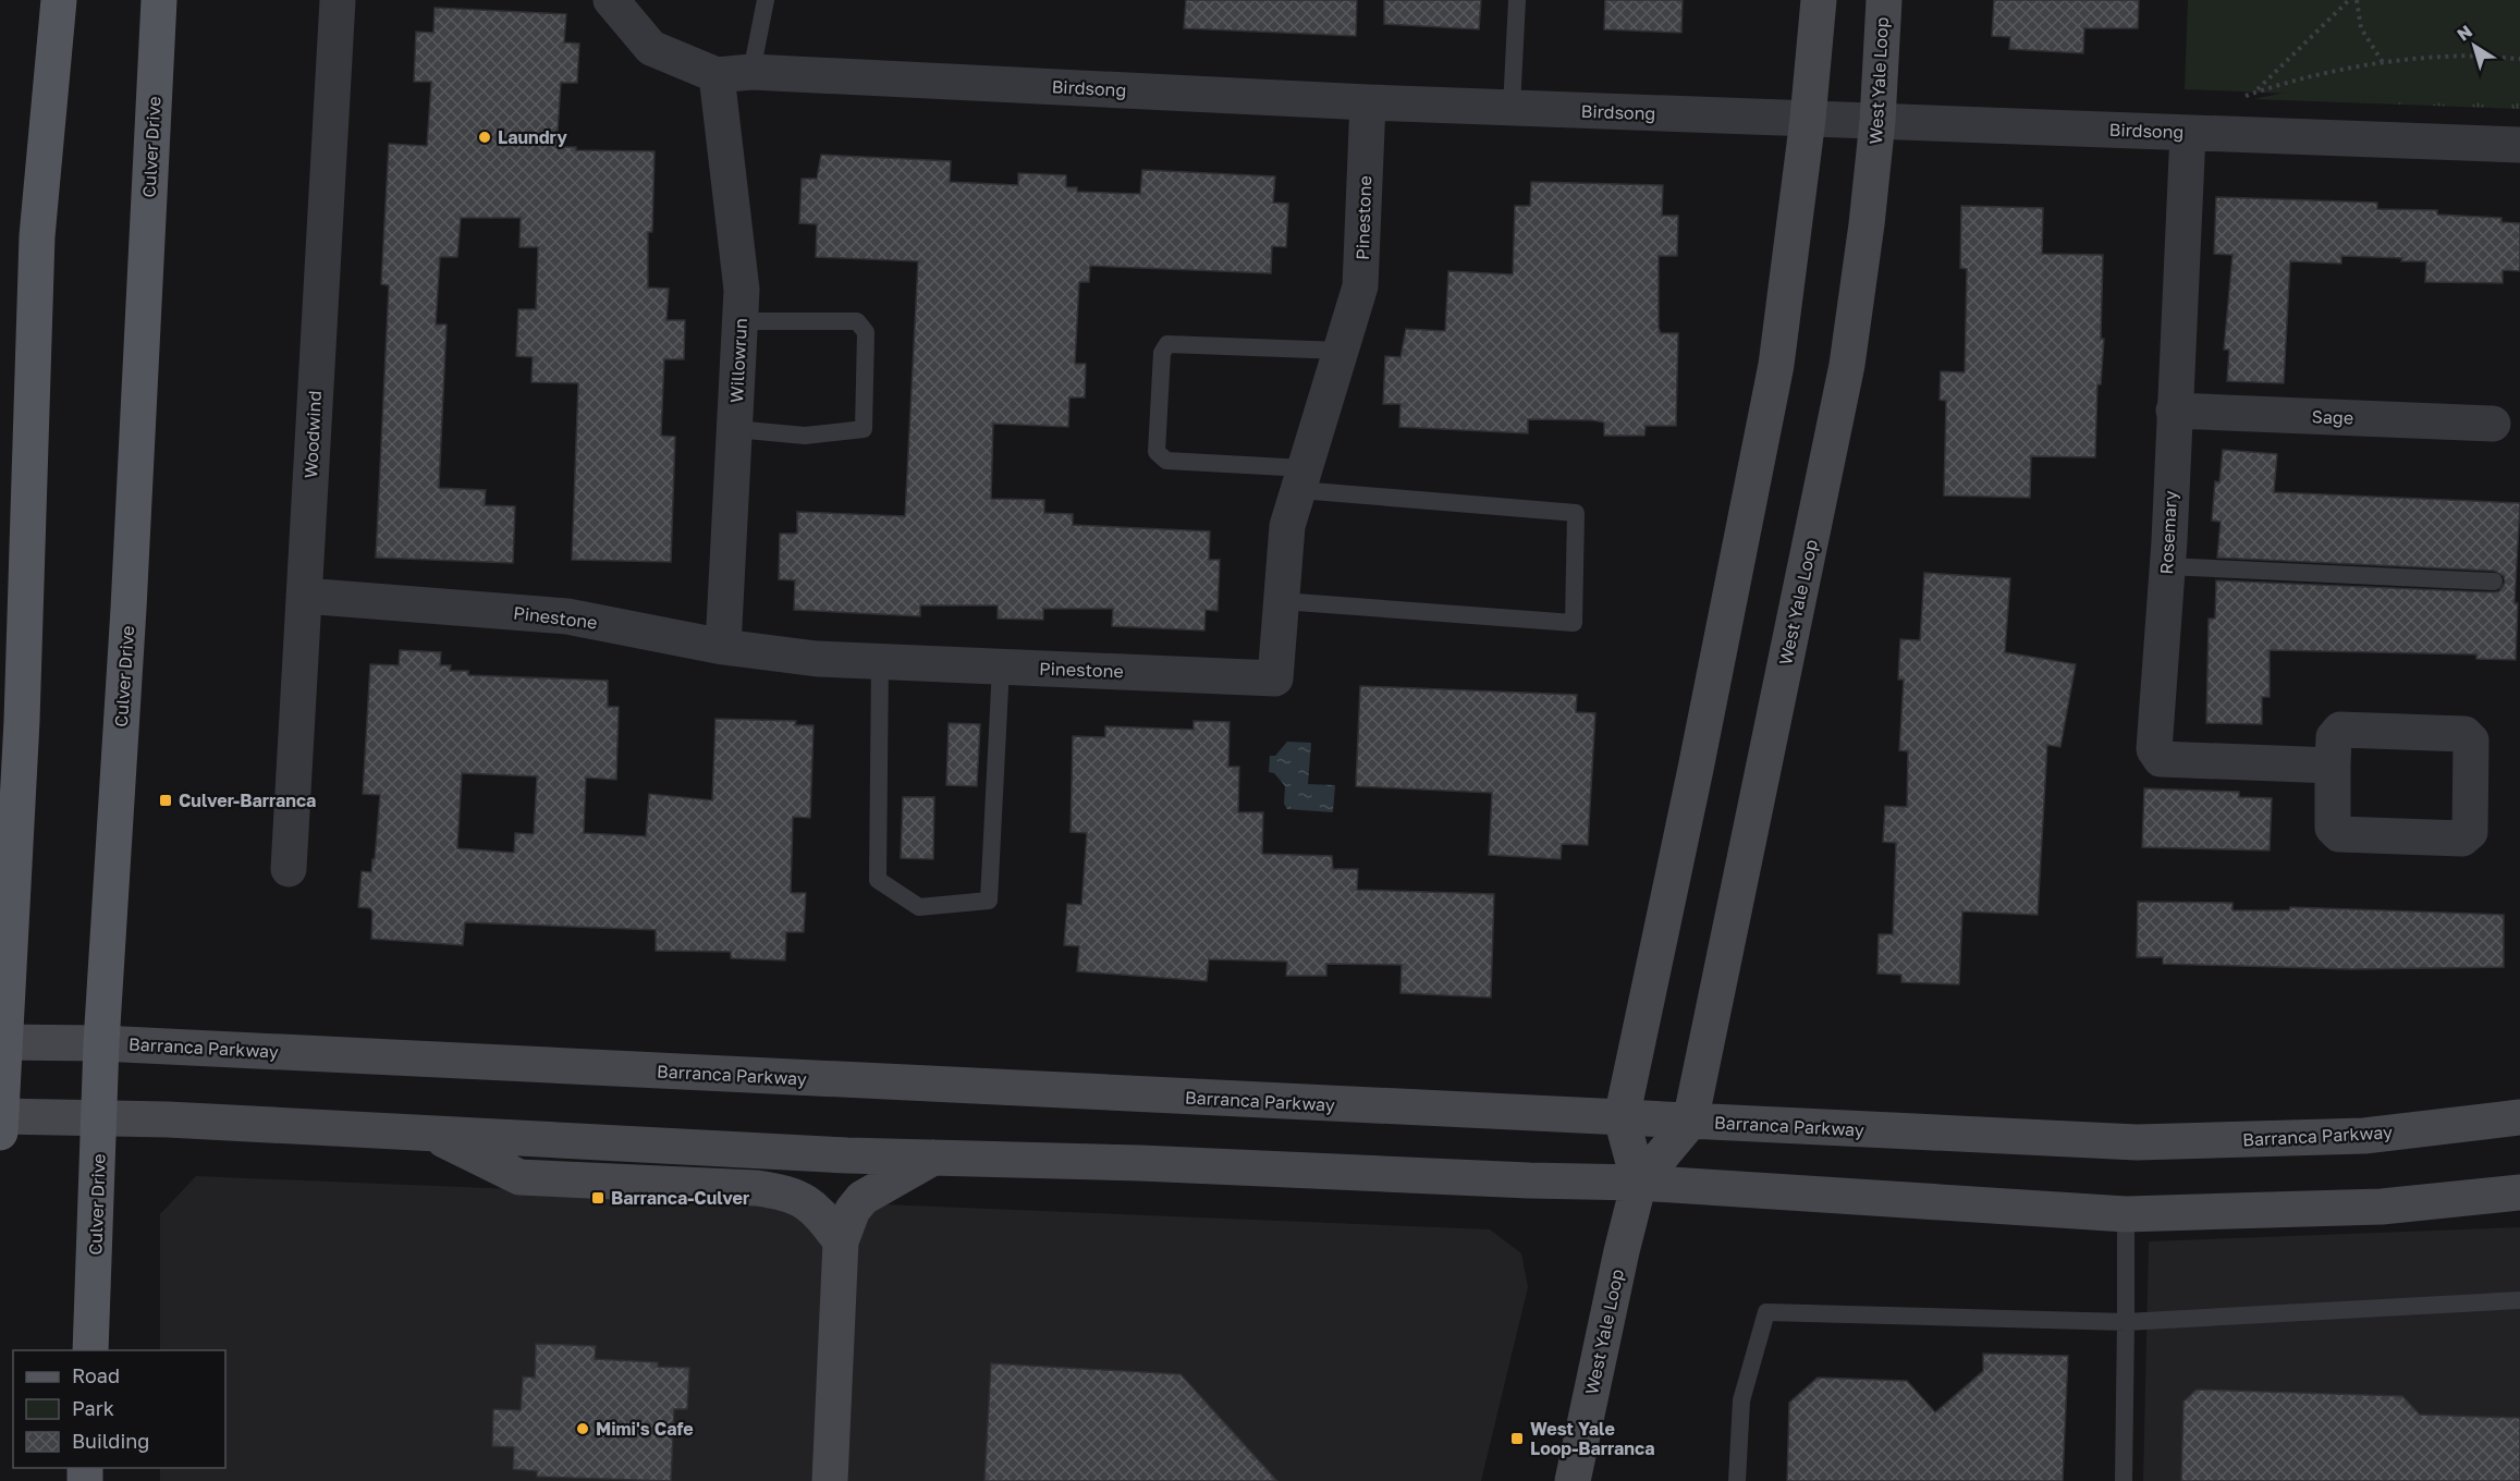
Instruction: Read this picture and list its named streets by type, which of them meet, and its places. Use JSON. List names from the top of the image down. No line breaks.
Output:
{"streets":{"main road":["West Yale Loop","Culver Drive","Barranca Parkway"],"street":["Birdsong","Pinestone","Willowrun","Sage","Woodwind","Rosemary"]},"crossings":[["West Yale Loop","Birdsong"],["West Yale Loop","Barranca Parkway"],["Birdsong","Pinestone"],["Birdsong","Willowrun"],["Birdsong","Rosemary"],["Culver Drive","Barranca Parkway"],["Pinestone","Willowrun"],["Pinestone","Woodwind"],["Sage","Rosemary"]],"places":{"other":["Laundry","Mimi's Cafe"],"transit":["Culver-Barranca","Barranca-Culver","West Yale Loop-Barranca"]},"legend":["Road","Park","Building"],"north":"top left"}
